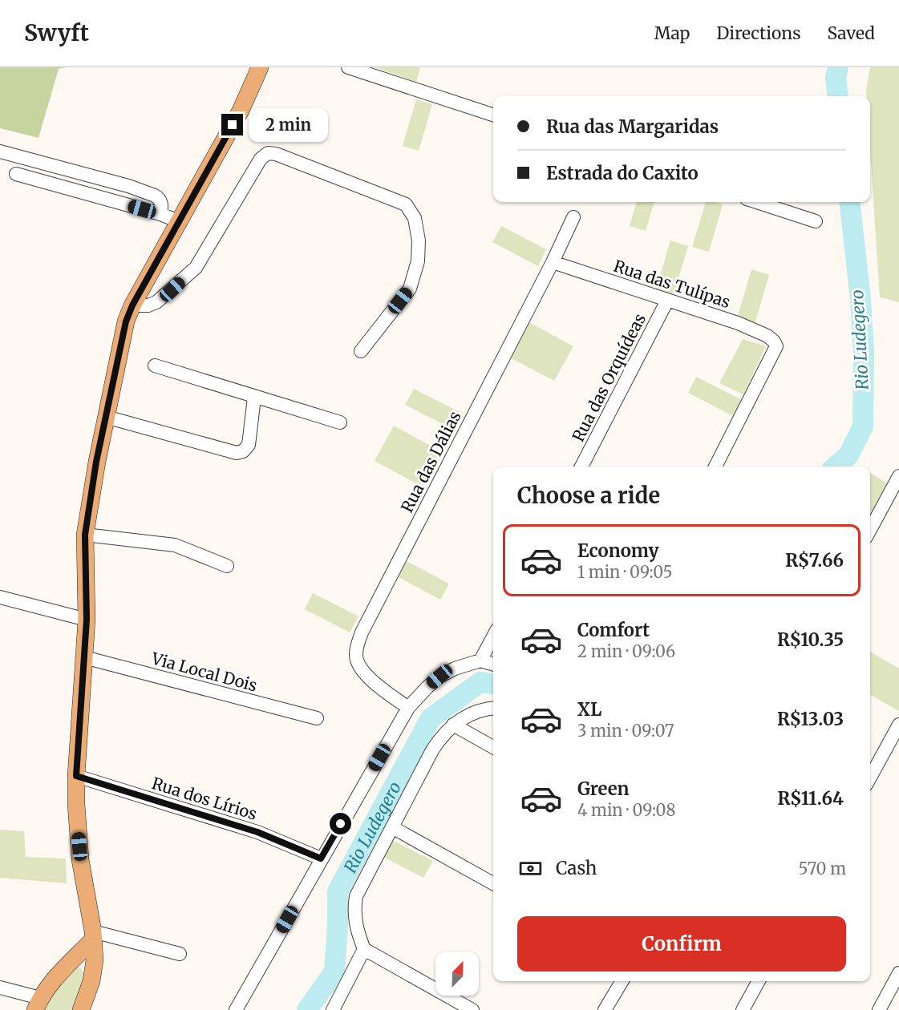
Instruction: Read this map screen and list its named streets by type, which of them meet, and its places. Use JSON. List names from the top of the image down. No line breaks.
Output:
{"streets":{"street":["Rua das Tulípas","Rua das Orquídeas","Rua das Dálias","Via Local Dois","Rua dos Lírios"]},"crossings":[["Rua das Tulípas","Rua das Orquídeas"],["Rua das Tulípas","Rua das Dálias"]],"water":["Rio Ludegero"],"north":"top right","page":{"header":"Swyft","nav":["Map","Directions","Saved"],"banner":["Rua das Margaridas","Estrada do Caxito"],"bubble":"2 min","heading":"Choose a ride","list":[{"name":"Economy","note":"1 min · 09:05","value":"R$7.66"},{"name":"Comfort","note":"2 min · 09:06","value":"R$10.35"},{"name":"XL","note":"3 min · 09:07","value":"R$13.03"},{"name":"Green","note":"4 min · 09:08","value":"R$11.64"}],"pay":["Cash","570 m"],"buttons":"Confirm"}}
